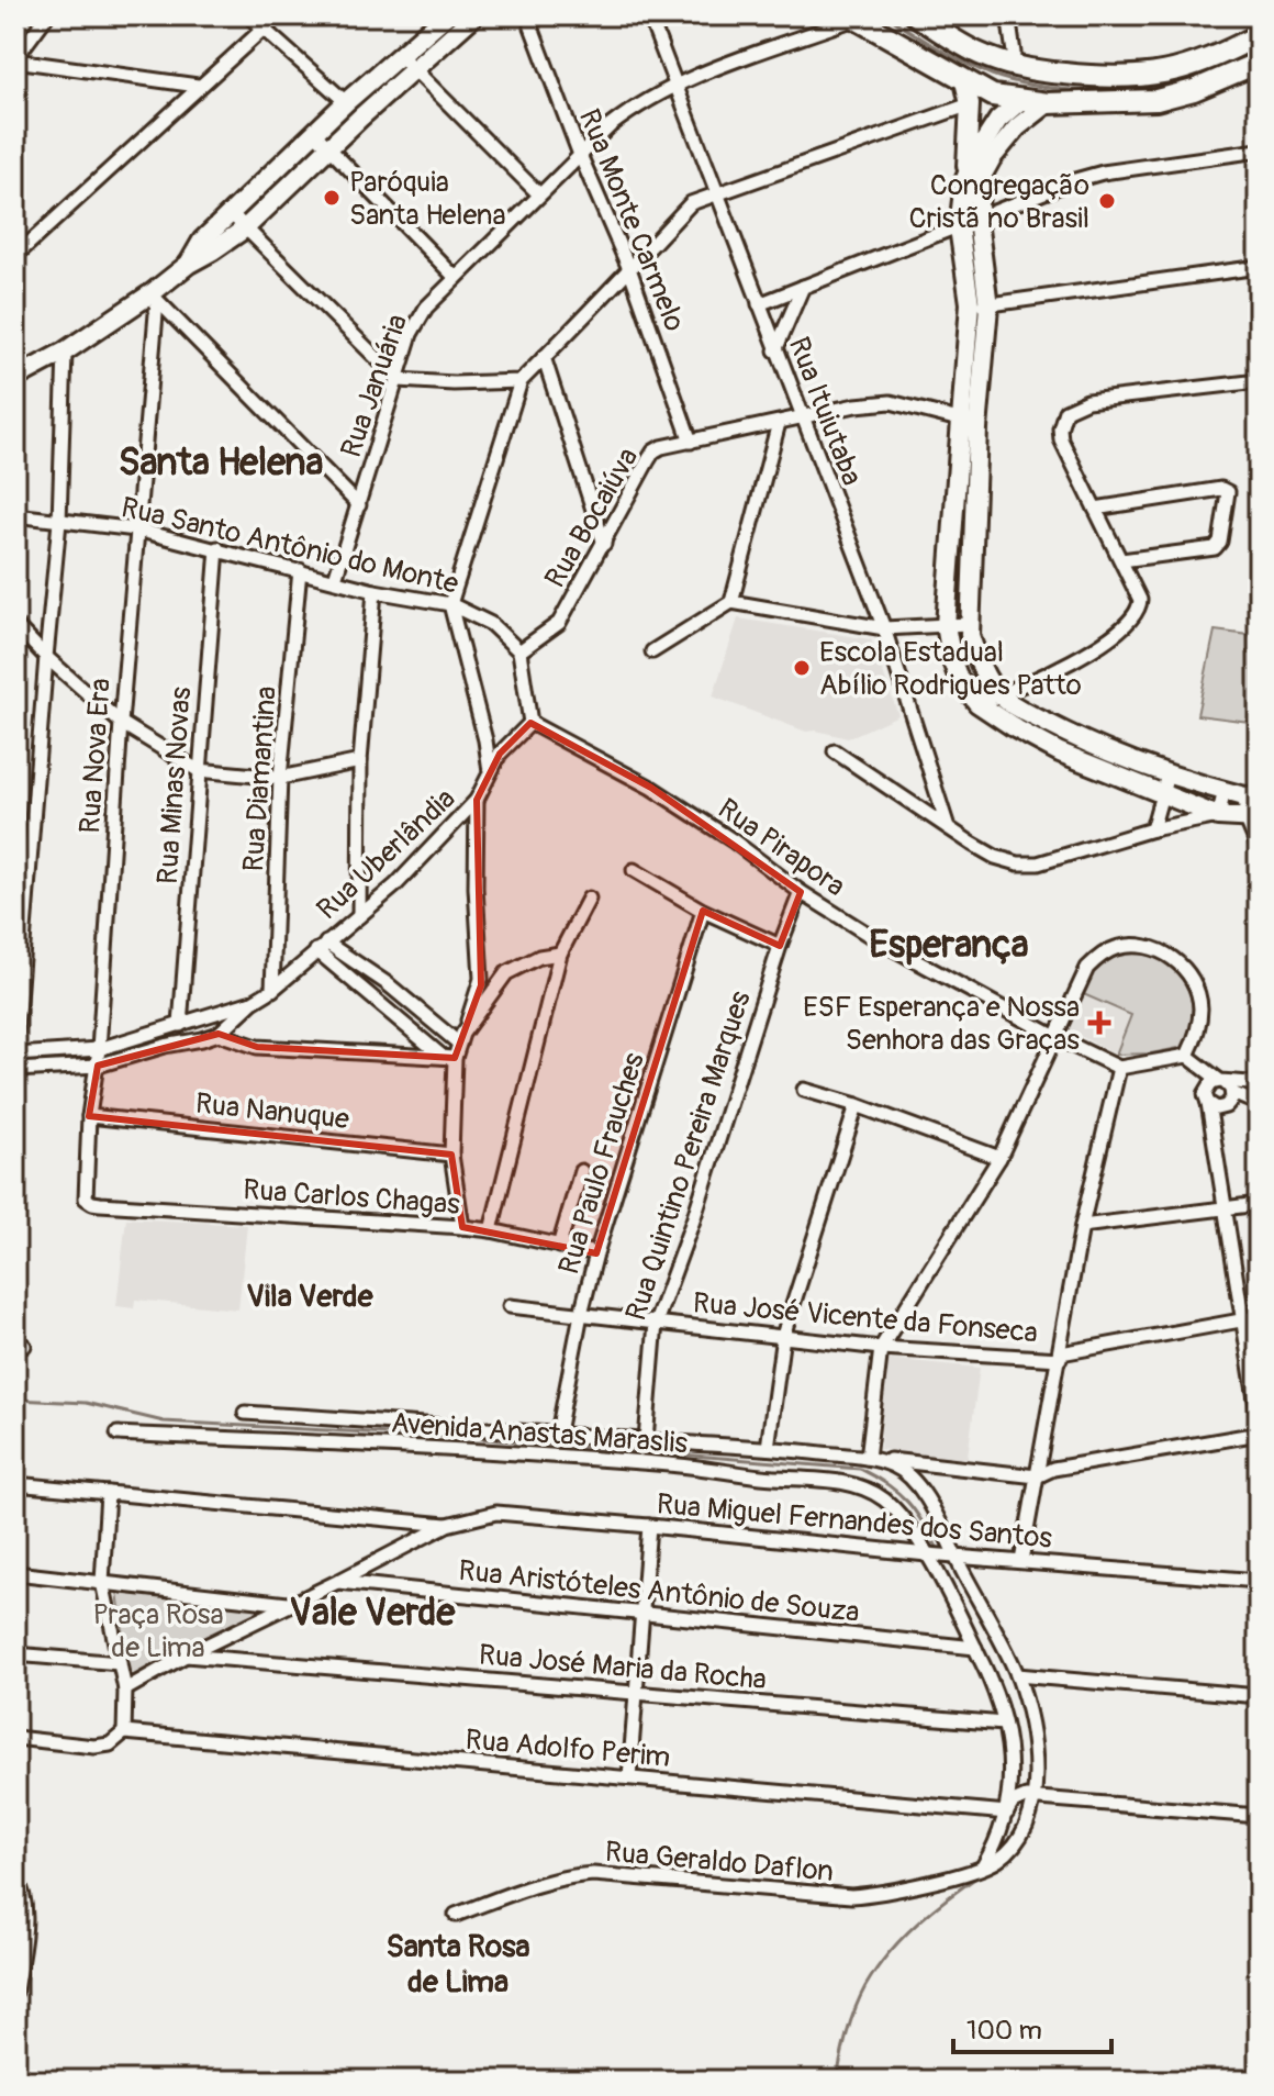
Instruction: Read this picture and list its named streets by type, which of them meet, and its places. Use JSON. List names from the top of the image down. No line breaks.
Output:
{"streets":{"street":["Rua Monte Carmelo","Rua Januária","Rua Ituiutaba","Rua Bocaiúva","Rua Santo Antônio do Monte","Rua Nova Era","Rua Diamantina","Rua Minas Novas","Rua Pirapora","Rua Uberlândia","Rua Nanuque","Rua Quintino Pereira Marques","Rua Paulo Frauches","Rua Carlos Chagas","Rua José Vicente da Fonseca","Avenida Anastas Maraslis","Rua Miguel Fernandes dos Santos","Rua Aristóteles Antônio de Souza","Rua José Maria da Rocha","Rua Adolfo Perim","Rua Geraldo Daflon"]},"crossings":[["Rua Monte Carmelo","Rua Januária"],["Rua Monte Carmelo","Rua Bocaiúva"],["Rua Januária","Rua Ituiutaba"],["Rua Januária","Rua Santo Antônio do Monte"],["Rua Ituiutaba","Rua Bocaiúva"],["Rua Bocaiúva","Rua Santo Antônio do Monte"],["Rua Santo Antônio do Monte","Rua Nova Era"],["Rua Santo Antônio do Monte","Rua Diamantina"],["Rua Santo Antônio do Monte","Rua Minas Novas"],["Rua Nova Era","Rua Uberlândia"],["Rua Nova Era","Rua Nanuque"],["Rua Nova Era","Rua Carlos Chagas"],["Rua Diamantina","Rua Uberlândia"],["Rua Minas Novas","Rua Uberlândia"],["Rua Pirapora","Rua Uberlândia"],["Rua Pirapora","Rua Quintino Pereira Marques"],["Rua Quintino Pereira Marques","Rua José Vicente da Fonseca"],["Rua Quintino Pereira Marques","Avenida Anastas Maraslis"],["Rua Paulo Frauches","Rua Carlos Chagas"],["Rua Paulo Frauches","Rua José Vicente da Fonseca"],["Rua Paulo Frauches","Avenida Anastas Maraslis"],["Avenida Anastas Maraslis","Rua Miguel Fernandes dos Santos"],["Avenida Anastas Maraslis","Rua Aristóteles Antônio de Souza"],["Avenida Anastas Maraslis","Rua José Maria da Rocha"],["Avenida Anastas Maraslis","Rua Adolfo Perim"],["Avenida Anastas Maraslis","Rua Geraldo Daflon"]],"districts":["Santa Helena","Esperança","Vila Verde","Vale Verde","Santa Rosa de Lima"],"parks":["Praça Rosa de Lima"],"places":{"other":["Paróquia Santa Helena","Congregação Cristã no Brasil","Escola Estadual Abílio Rodrigues Patto"],"health":["ESF Esperança e Nossa Senhora das Graças"]},"scale_bar":"100 m"}
